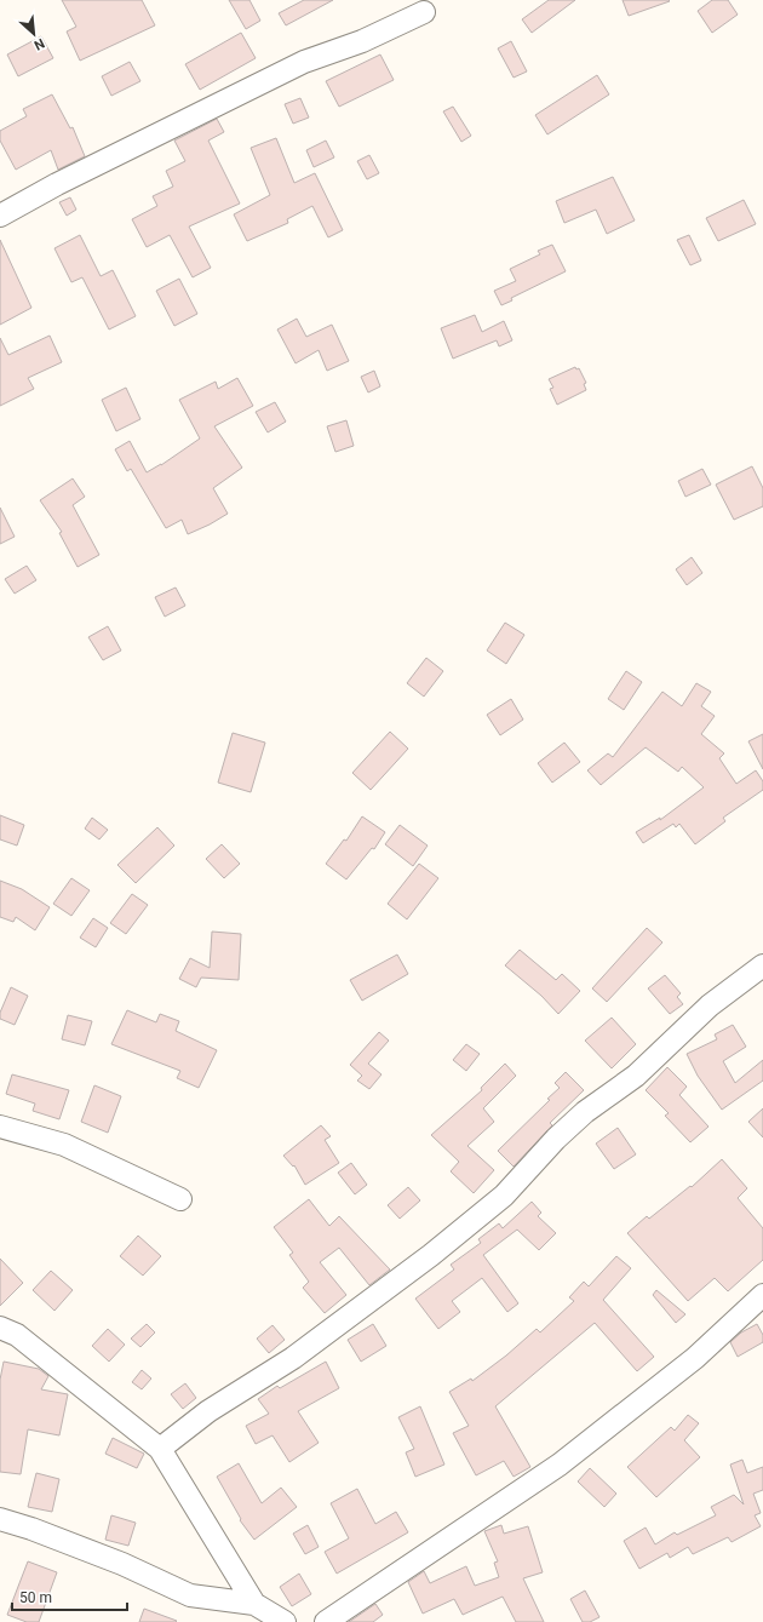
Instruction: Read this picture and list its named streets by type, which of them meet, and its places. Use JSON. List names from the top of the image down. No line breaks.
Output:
{"scale_bar":"50 m","north":"bottom right"}
